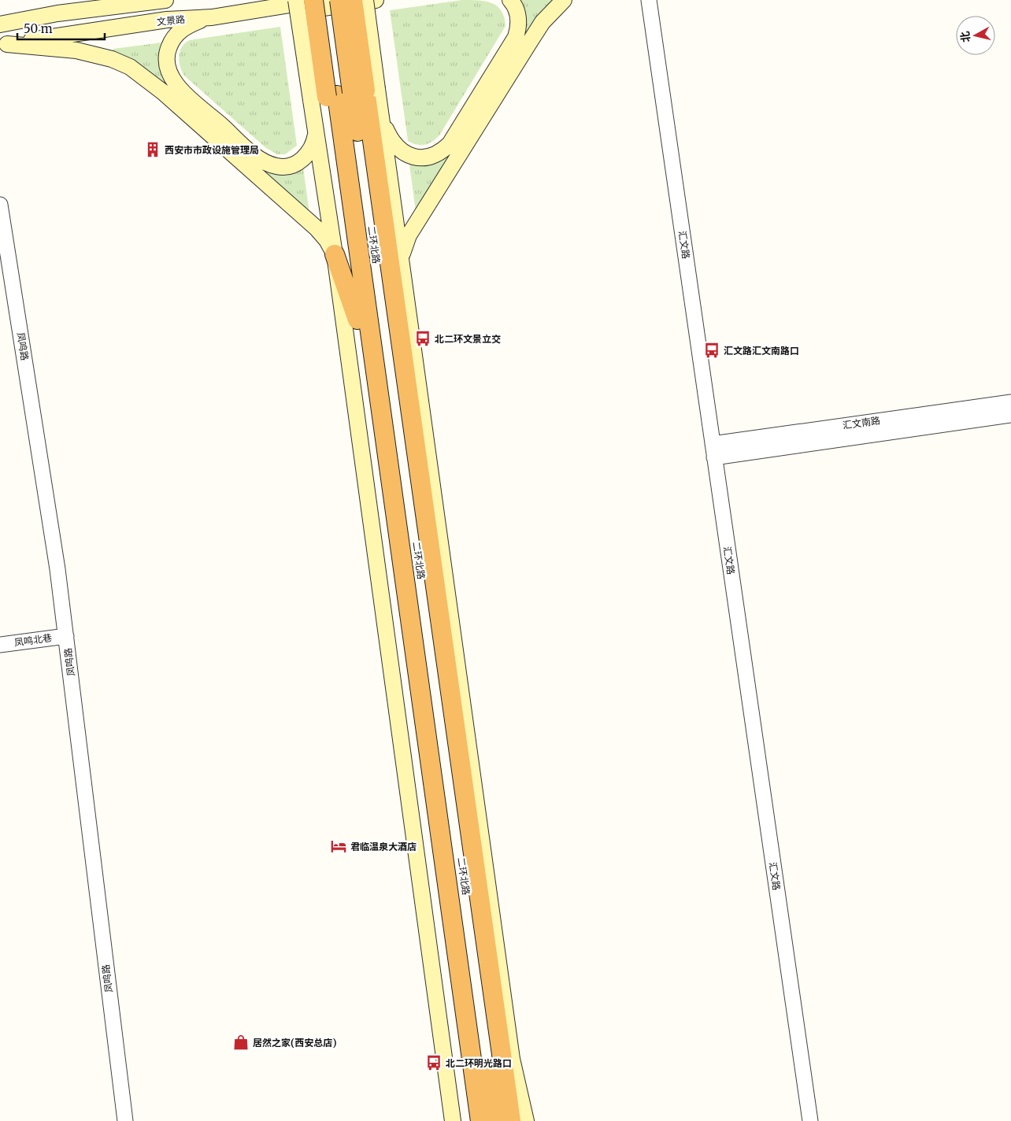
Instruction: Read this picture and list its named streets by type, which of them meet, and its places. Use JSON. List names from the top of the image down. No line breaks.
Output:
{"streets":{"highway":["二环北路"],"main road":["文景路"],"street":["汇文路","凤鸣路","汇文南路","凤鸣北巷"]},"crossings":[["汇文路","汇文南路"],["凤鸣路","凤鸣北巷"]],"places":{"building":["西安市市政设施管理局"],"bus stop":["北二环文景立交","汇文路汇文南路口","北二环明光路口"],"hotel":["君临温泉大酒店"],"shop":["居然之家(西安总店)"]},"scale_bar":"50 m","north":"left"}
